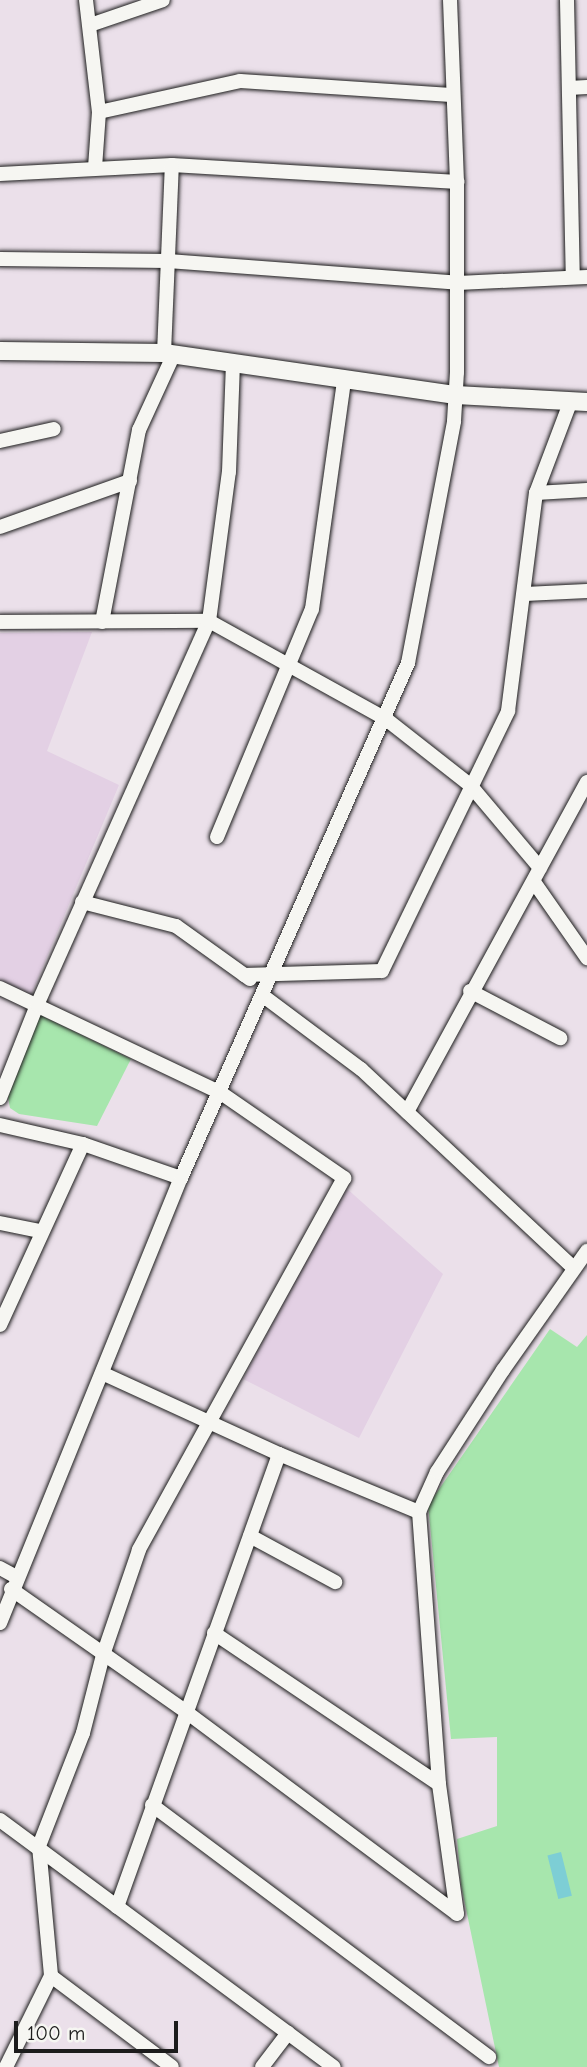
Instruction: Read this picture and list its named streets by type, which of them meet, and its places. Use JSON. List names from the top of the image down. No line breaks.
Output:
{"scale_bar":"100 m"}
